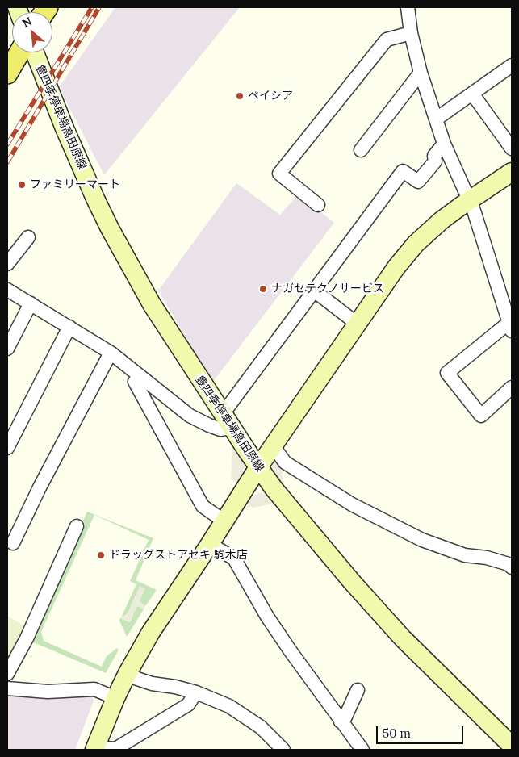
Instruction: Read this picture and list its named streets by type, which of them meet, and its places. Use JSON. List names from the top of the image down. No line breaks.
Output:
{"streets":{"main road":["豊四季停車場高田原線"]},"places":["ベイシア","ファミリーマート","ナガセテクノサービス","ドラッグストアセキ 駒木店"],"scale_bar":"50 m","north":"top left"}
